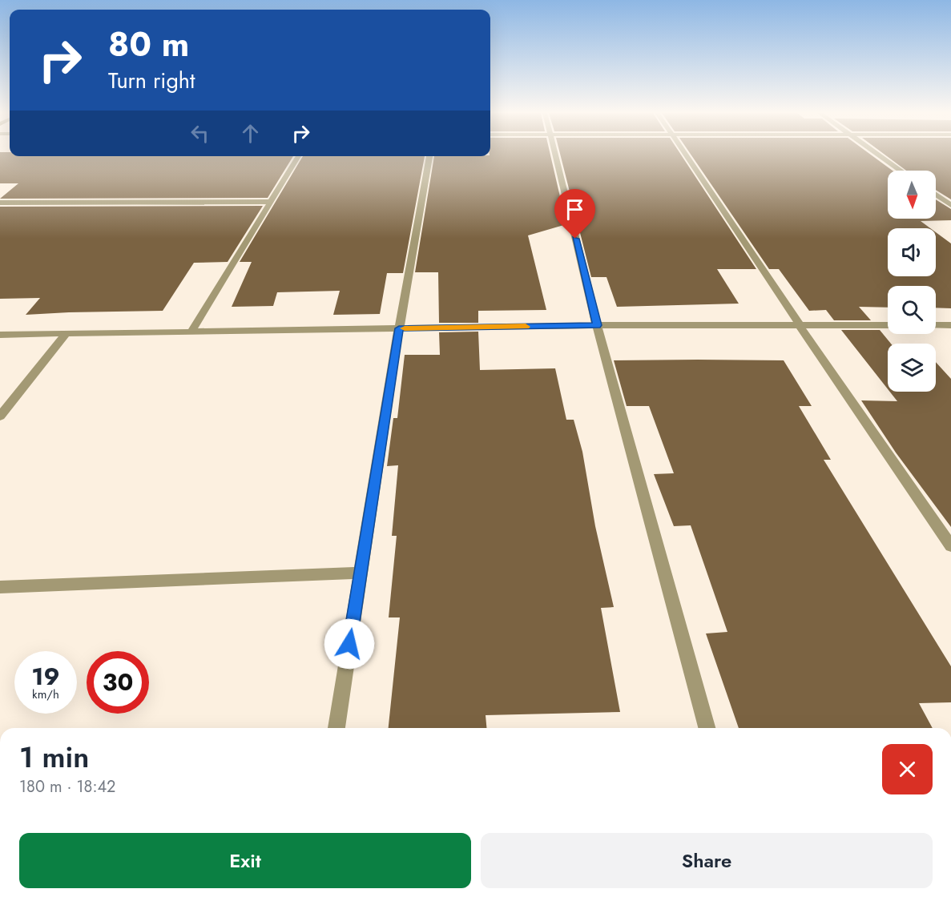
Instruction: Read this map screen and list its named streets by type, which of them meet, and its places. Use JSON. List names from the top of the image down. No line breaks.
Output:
{"north":"bottom","page":{"turn":["80 m","Turn right"],"speed":"19 km/h","limit":"30","heading":["1 min","180 m · 18:42"],"buttons":["Exit","Share"]}}
